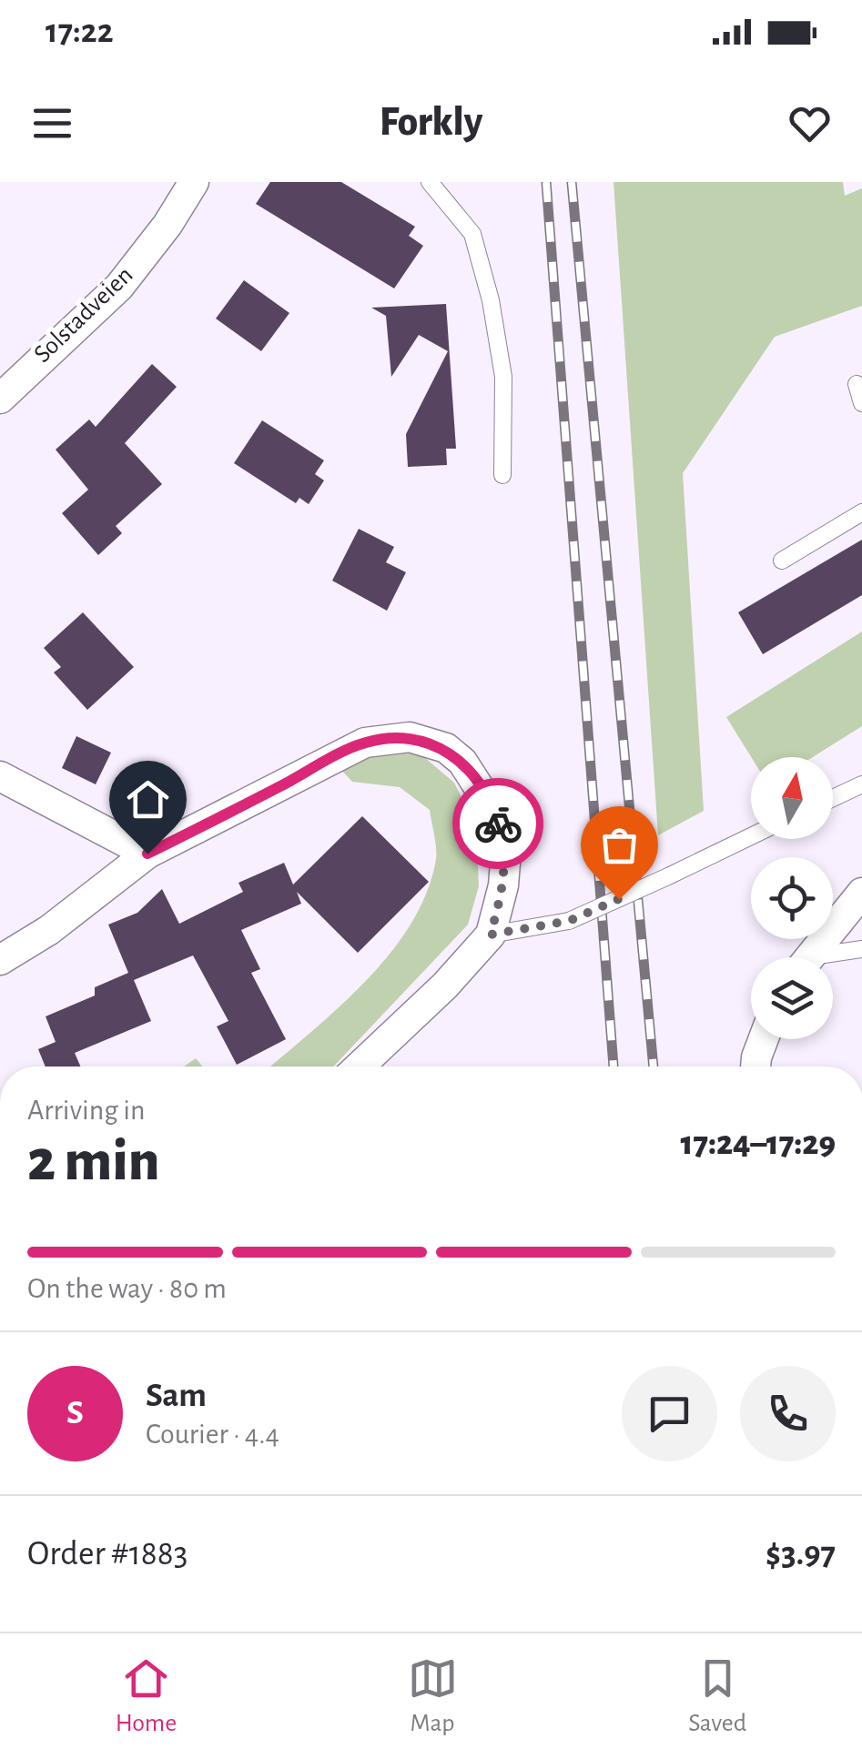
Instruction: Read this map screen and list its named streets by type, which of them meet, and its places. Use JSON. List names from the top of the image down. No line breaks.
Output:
{"streets":{"street":["Solstadveien"]},"north":"top","page":{"status":"17:22","header":"Forkly","heading":["2 min","Arriving in","17:24–17:29"],"panel":["Sam","Courier · 4.4","Order #1883","$3.97"],"bar":"On the way · 80 m","round":"S","tabs":["Home","Map","Saved"]}}
